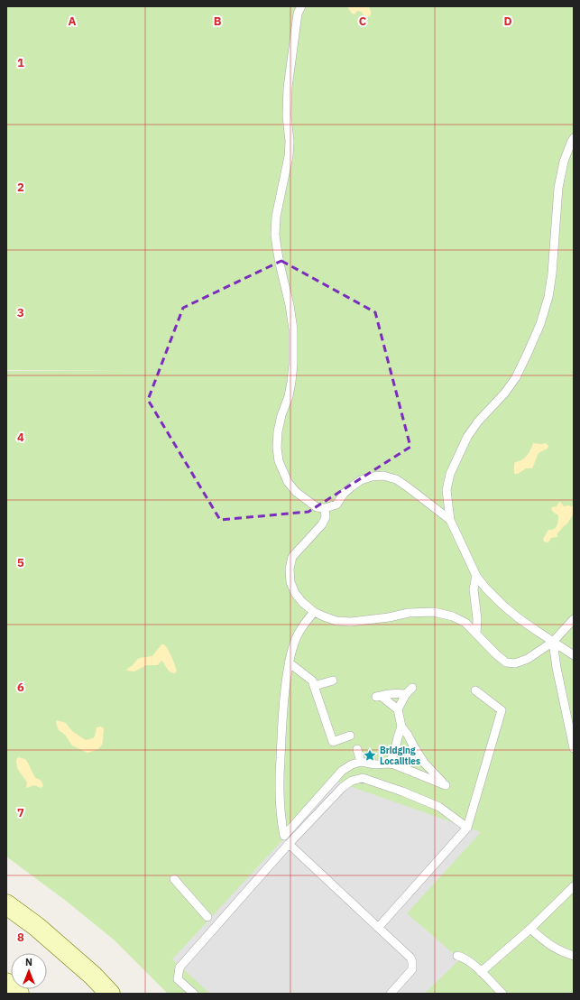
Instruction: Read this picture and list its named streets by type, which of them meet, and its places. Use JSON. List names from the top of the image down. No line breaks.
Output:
{"places":{"place":["Bridging Localities"]},"north":"top","grid":{"columns":["A","B","C","D"],"rows":["1","2","3","4","5","6","7","8"]}}
